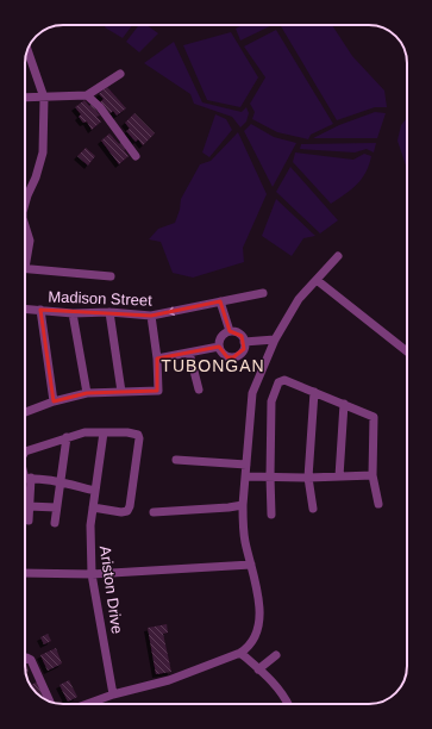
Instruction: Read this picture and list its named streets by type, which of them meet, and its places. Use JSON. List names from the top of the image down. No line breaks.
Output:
{"streets":{"street":["Madison Street","Ariston Drive"]},"districts":["TUBONGAN"]}
